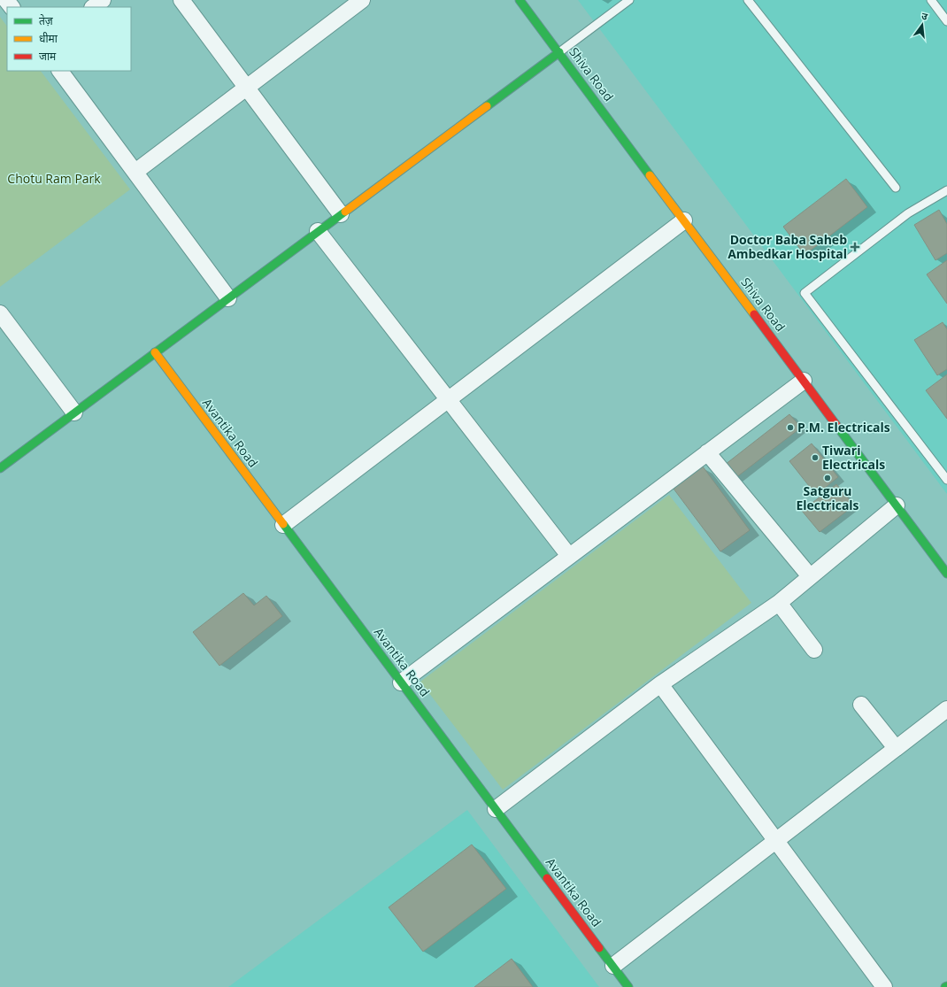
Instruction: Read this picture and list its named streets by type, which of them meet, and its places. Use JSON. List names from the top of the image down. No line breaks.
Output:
{"streets":{"street":["Shiva Road","Avantika Road"]},"parks":["Chotu Ram Park"],"places":{"health":["Doctor Baba Saheb Ambedkar Hospital"],"other":["P.M. Electricals","Tiwari Electricals","Satguru Electricals"]},"legend":["तेज़","धीमा","जाम"],"north":"top"}
